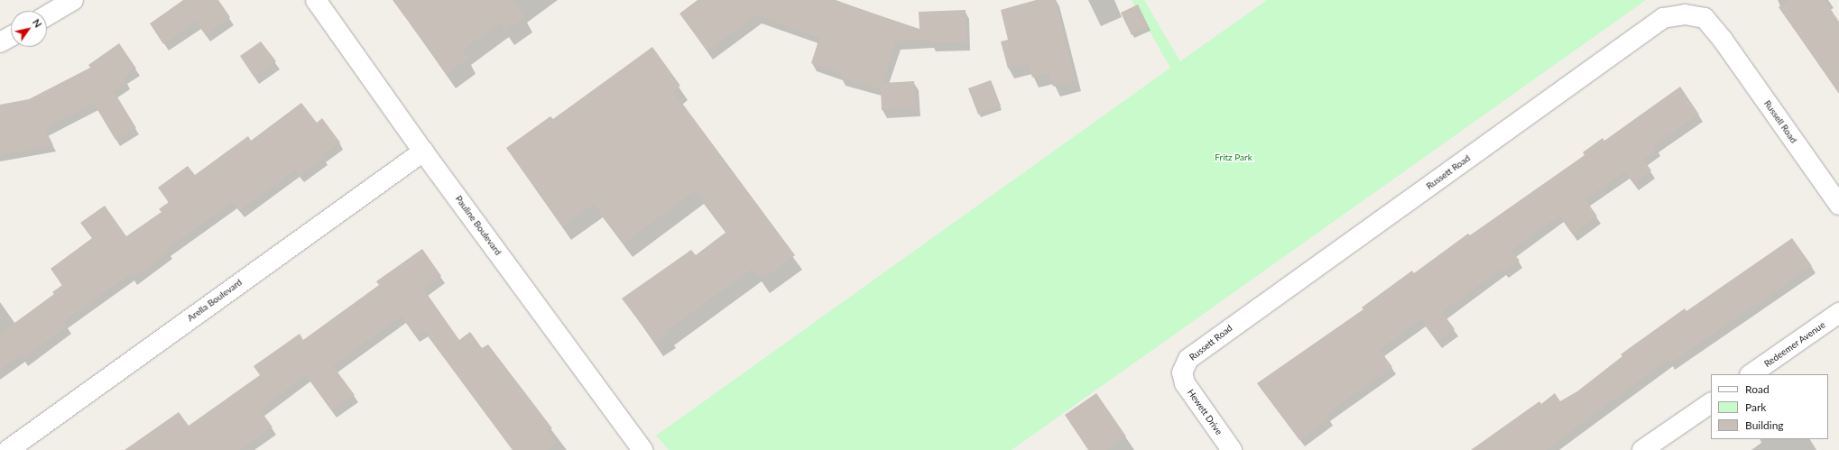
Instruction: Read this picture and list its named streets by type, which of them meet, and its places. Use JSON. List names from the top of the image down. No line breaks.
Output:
{"streets":{"street":["Russell Road","Russett Road","Pauline Boulevard","Arella Boulevard","Redeemer Avenue","Hewett Drive"]},"crossings":[["Russell Road","Russett Road"],["Russett Road","Hewett Drive"],["Pauline Boulevard","Arella Boulevard"]],"parks":["Fritz Park"],"legend":["Road","Park","Building"],"north":"top right"}
